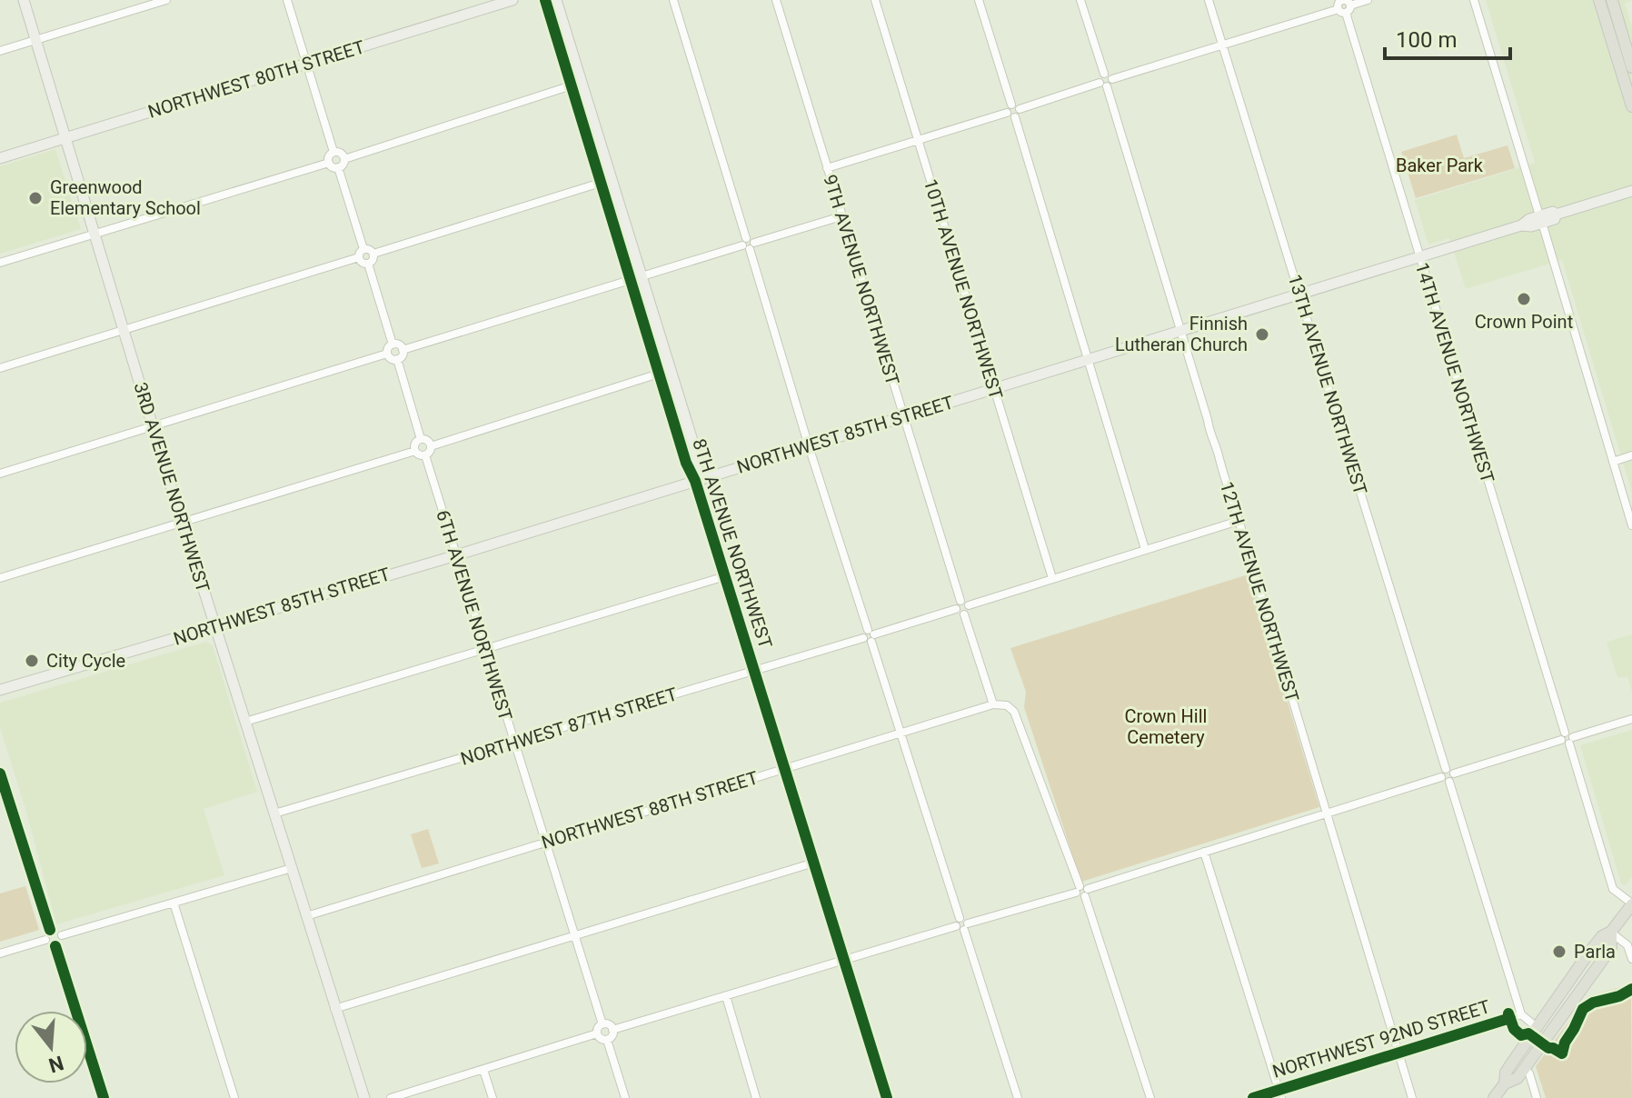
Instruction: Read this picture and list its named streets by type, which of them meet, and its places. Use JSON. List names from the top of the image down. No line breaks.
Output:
{"streets":{"main road":["NORTHWEST 80TH STREET","NORTHWEST 85TH STREET","3RD AVENUE NORTHWEST","8TH AVENUE NORTHWEST"],"street":["9TH AVENUE NORTHWEST","10TH AVENUE NORTHWEST","14TH AVENUE NORTHWEST","13TH AVENUE NORTHWEST","12TH AVENUE NORTHWEST","6TH AVENUE NORTHWEST","NORTHWEST 87TH STREET","NORTHWEST 88TH STREET","NORTHWEST 92ND STREET"]},"crossings":[["NORTHWEST 80TH STREET","3RD AVENUE NORTHWEST"],["9TH AVENUE NORTHWEST","NORTHWEST 85TH STREET"],["9TH AVENUE NORTHWEST","NORTHWEST 87TH STREET"],["10TH AVENUE NORTHWEST","NORTHWEST 85TH STREET"],["14TH AVENUE NORTHWEST","NORTHWEST 85TH STREET"],["13TH AVENUE NORTHWEST","NORTHWEST 85TH STREET"],["NORTHWEST 85TH STREET","3RD AVENUE NORTHWEST"],["NORTHWEST 85TH STREET","8TH AVENUE NORTHWEST"],["NORTHWEST 85TH STREET","12TH AVENUE NORTHWEST"],["NORTHWEST 85TH STREET","6TH AVENUE NORTHWEST"],["3RD AVENUE NORTHWEST","NORTHWEST 87TH STREET"],["3RD AVENUE NORTHWEST","NORTHWEST 88TH STREET"],["8TH AVENUE NORTHWEST","NORTHWEST 87TH STREET"],["8TH AVENUE NORTHWEST","NORTHWEST 88TH STREET"],["12TH AVENUE NORTHWEST","NORTHWEST 92ND STREET"],["6TH AVENUE NORTHWEST","NORTHWEST 87TH STREET"],["6TH AVENUE NORTHWEST","NORTHWEST 88TH STREET"]],"parks":["Baker Park","Crown Hill Cemetery"],"places":["Greenwood Elementary School","Crown Point","Finnish Lutheran Church","City Cycle","Parla"],"scale_bar":"100 m","north":"bottom"}
